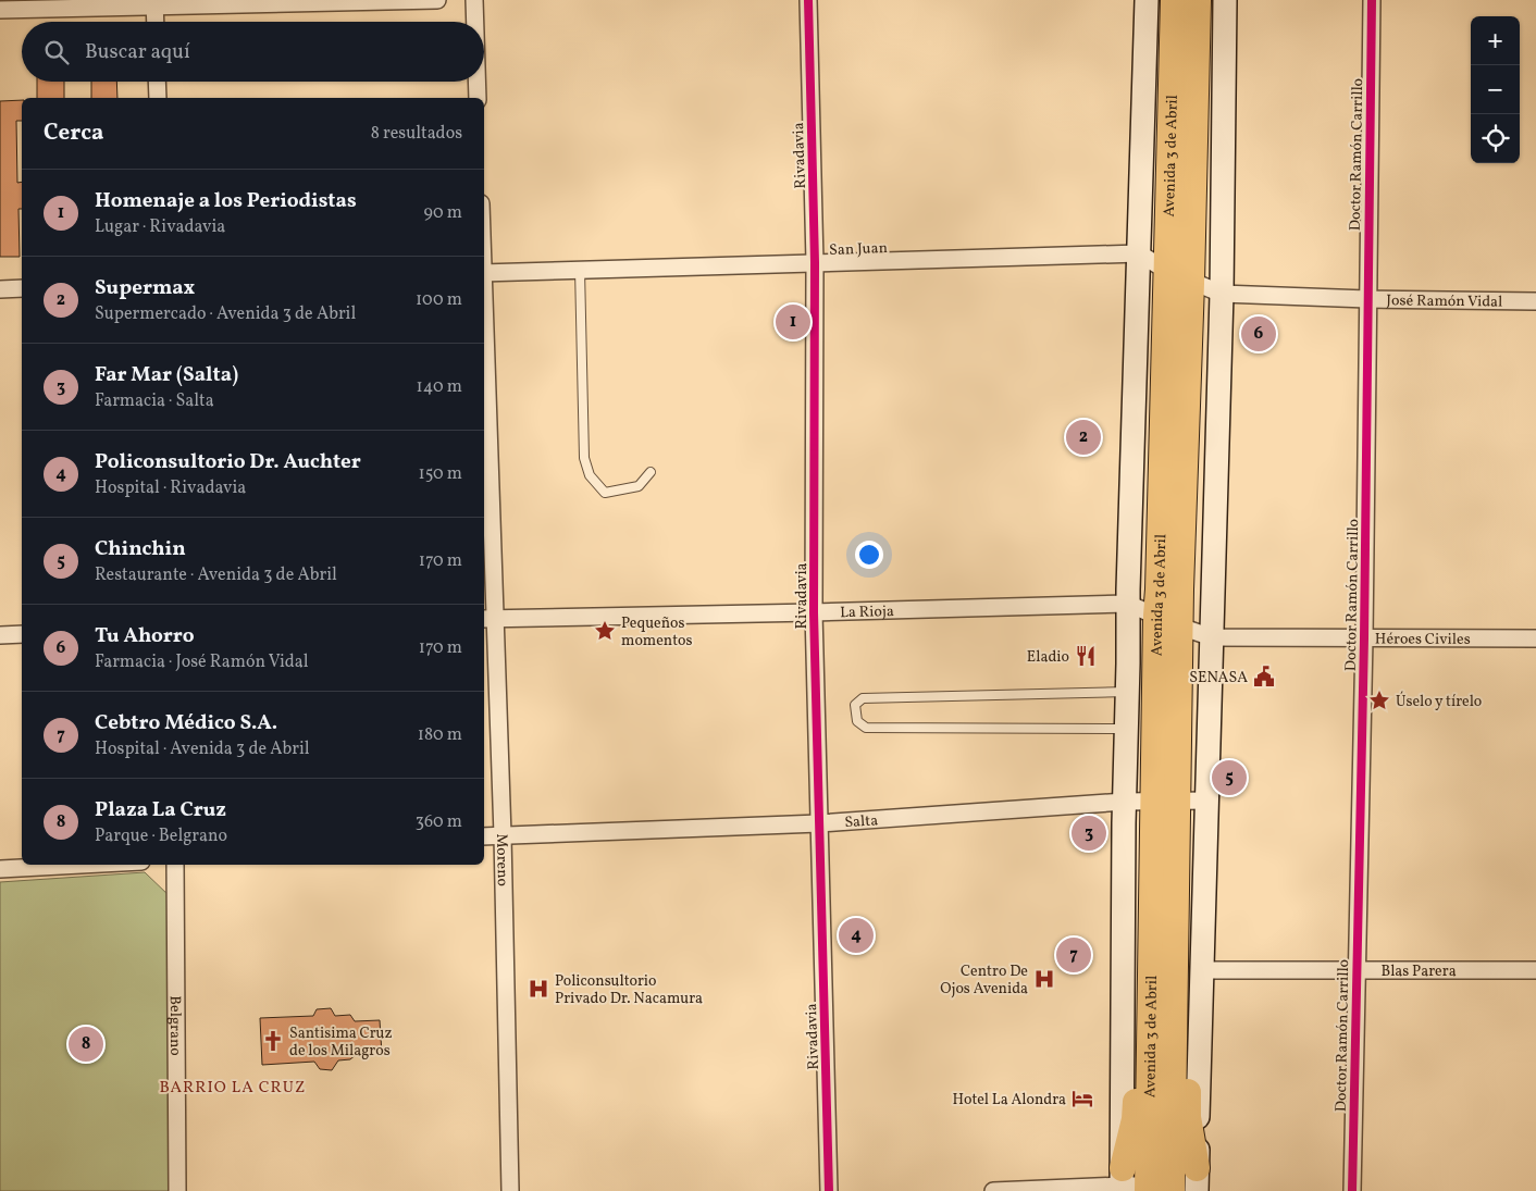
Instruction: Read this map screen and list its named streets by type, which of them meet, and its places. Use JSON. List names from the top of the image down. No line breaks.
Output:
{"streets":{"highway":["Avenida 3 de Abril"],"street":["Doctor Ramón Carrillo","Rivadavia","San Juan","José Ramón Vidal","La Rioja","Héroes Civiles","Salta","Moreno","Blas Parera","Belgrano"]},"crossings":[["Doctor Ramón Carrillo","José Ramón Vidal"],["Doctor Ramón Carrillo","Héroes Civiles"],["Doctor Ramón Carrillo","Blas Parera"],["Rivadavia","San Juan"],["Rivadavia","La Rioja"],["Rivadavia","Salta"],["Avenida 3 de Abril","San Juan"],["Avenida 3 de Abril","La Rioja"],["Avenida 3 de Abril","Salta"],["La Rioja","Héroes Civiles"],["La Rioja","Moreno"],["Salta","Moreno"]],"districts":["BARRIO LA CRUZ"],"places":{"place":["Pequeños momentos","Úselo y tírelo"],"restaurant":["Eladio"],"public building":["SENASA"],"hospital":["Centro De Ojos Avenida","Policonsultorio Privado Dr. Nacamura"],"church":["Santisima Cruz de los Milagros"],"hotel":["Hotel La Alondra"]},"page":{"map_buttons":["+","−"],"search":"Buscar aquí","heading":["Cerca","8 resultados"],"list":[{"mark":"1","name":"Homenaje a los Periodistas","note":"Lugar · Rivadavia","value":"90 m"},{"mark":"2","name":"Supermax","note":"Supermercado · Avenida 3 de Abril","value":"100 m"},{"mark":"3","name":"Far Mar (Salta)","note":"Farmacia · Salta","value":"140 m"},{"mark":"4","name":"Policonsultorio Dr. Auchter","note":"Hospital · Rivadavia","value":"150 m"},{"mark":"5","name":"Chinchin","note":"Restaurante · Avenida 3 de Abril","value":"170 m"},{"mark":"6","name":"Tu Ahorro","note":"Farmacia · José Ramón Vidal","value":"170 m"},{"mark":"7","name":"Cebtro Médico S.A.","note":"Hospital · Avenida 3 de Abril","value":"180 m"},{"mark":"8","name":"Plaza La Cruz","note":"Parque · Belgrano","value":"360 m"}],"pins":["1","6","2","5","3","4","7","8"]}}
